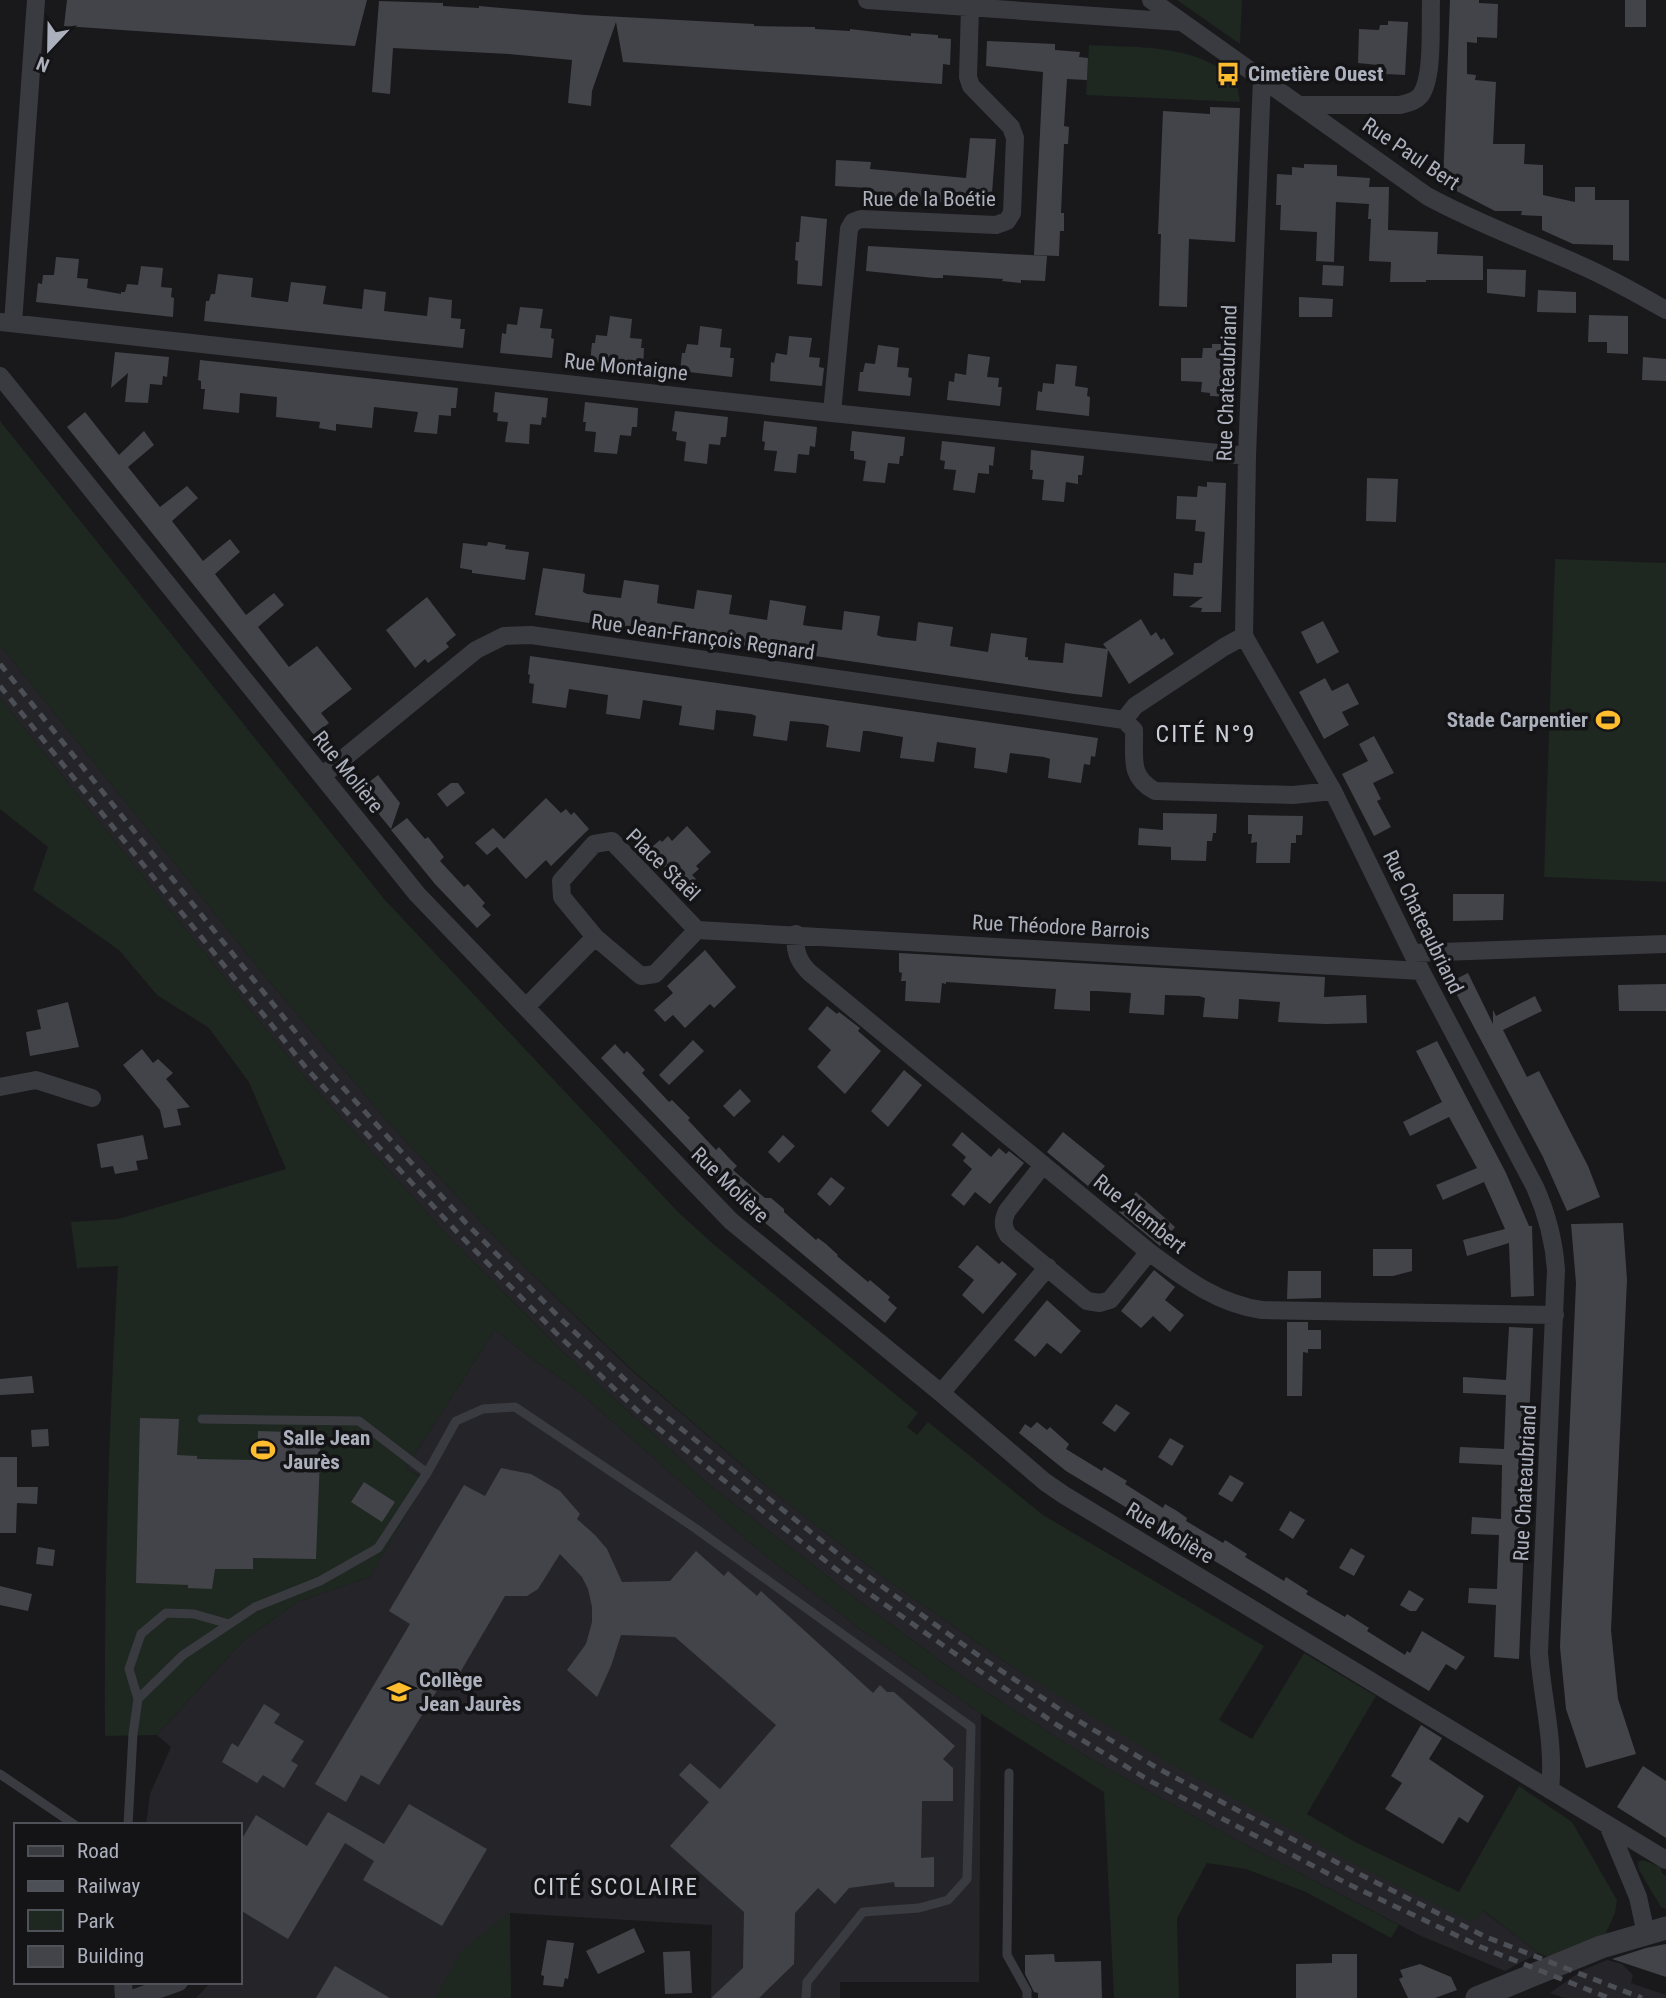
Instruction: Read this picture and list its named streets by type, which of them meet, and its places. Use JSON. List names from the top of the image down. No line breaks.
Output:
{"streets":{"street":["Rue Paul Bert","Rue de la Boétie","Rue Montaigne","Rue Chateaubriand","Rue Jean-François Regnard","Rue Molière","Place Staël","Rue Théodore Barrois","Rue Alembert"]},"crossings":[["Rue Paul Bert","Rue Chateaubriand"],["Rue de la Boétie","Rue Montaigne"],["Rue Montaigne","Rue Chateaubriand"],["Rue Chateaubriand","Rue Molière"],["Rue Chateaubriand","Rue Théodore Barrois"],["Rue Chateaubriand","Rue Alembert"],["Rue Jean-François Regnard","Rue Molière"],["Place Staël","Rue Théodore Barrois"],["Rue Théodore Barrois","Rue Alembert"]],"districts":["CITÉ N°9","CITÉ SCOLAIRE"],"places":{"bus stop":["Cimetière Ouest"],"sports":["Stade Carpentier","Salle Jean Jaurès"],"school or university":["Collège Jean Jaurès"]},"legend":["Road","Railway","Park","Building"],"north":"bottom"}
